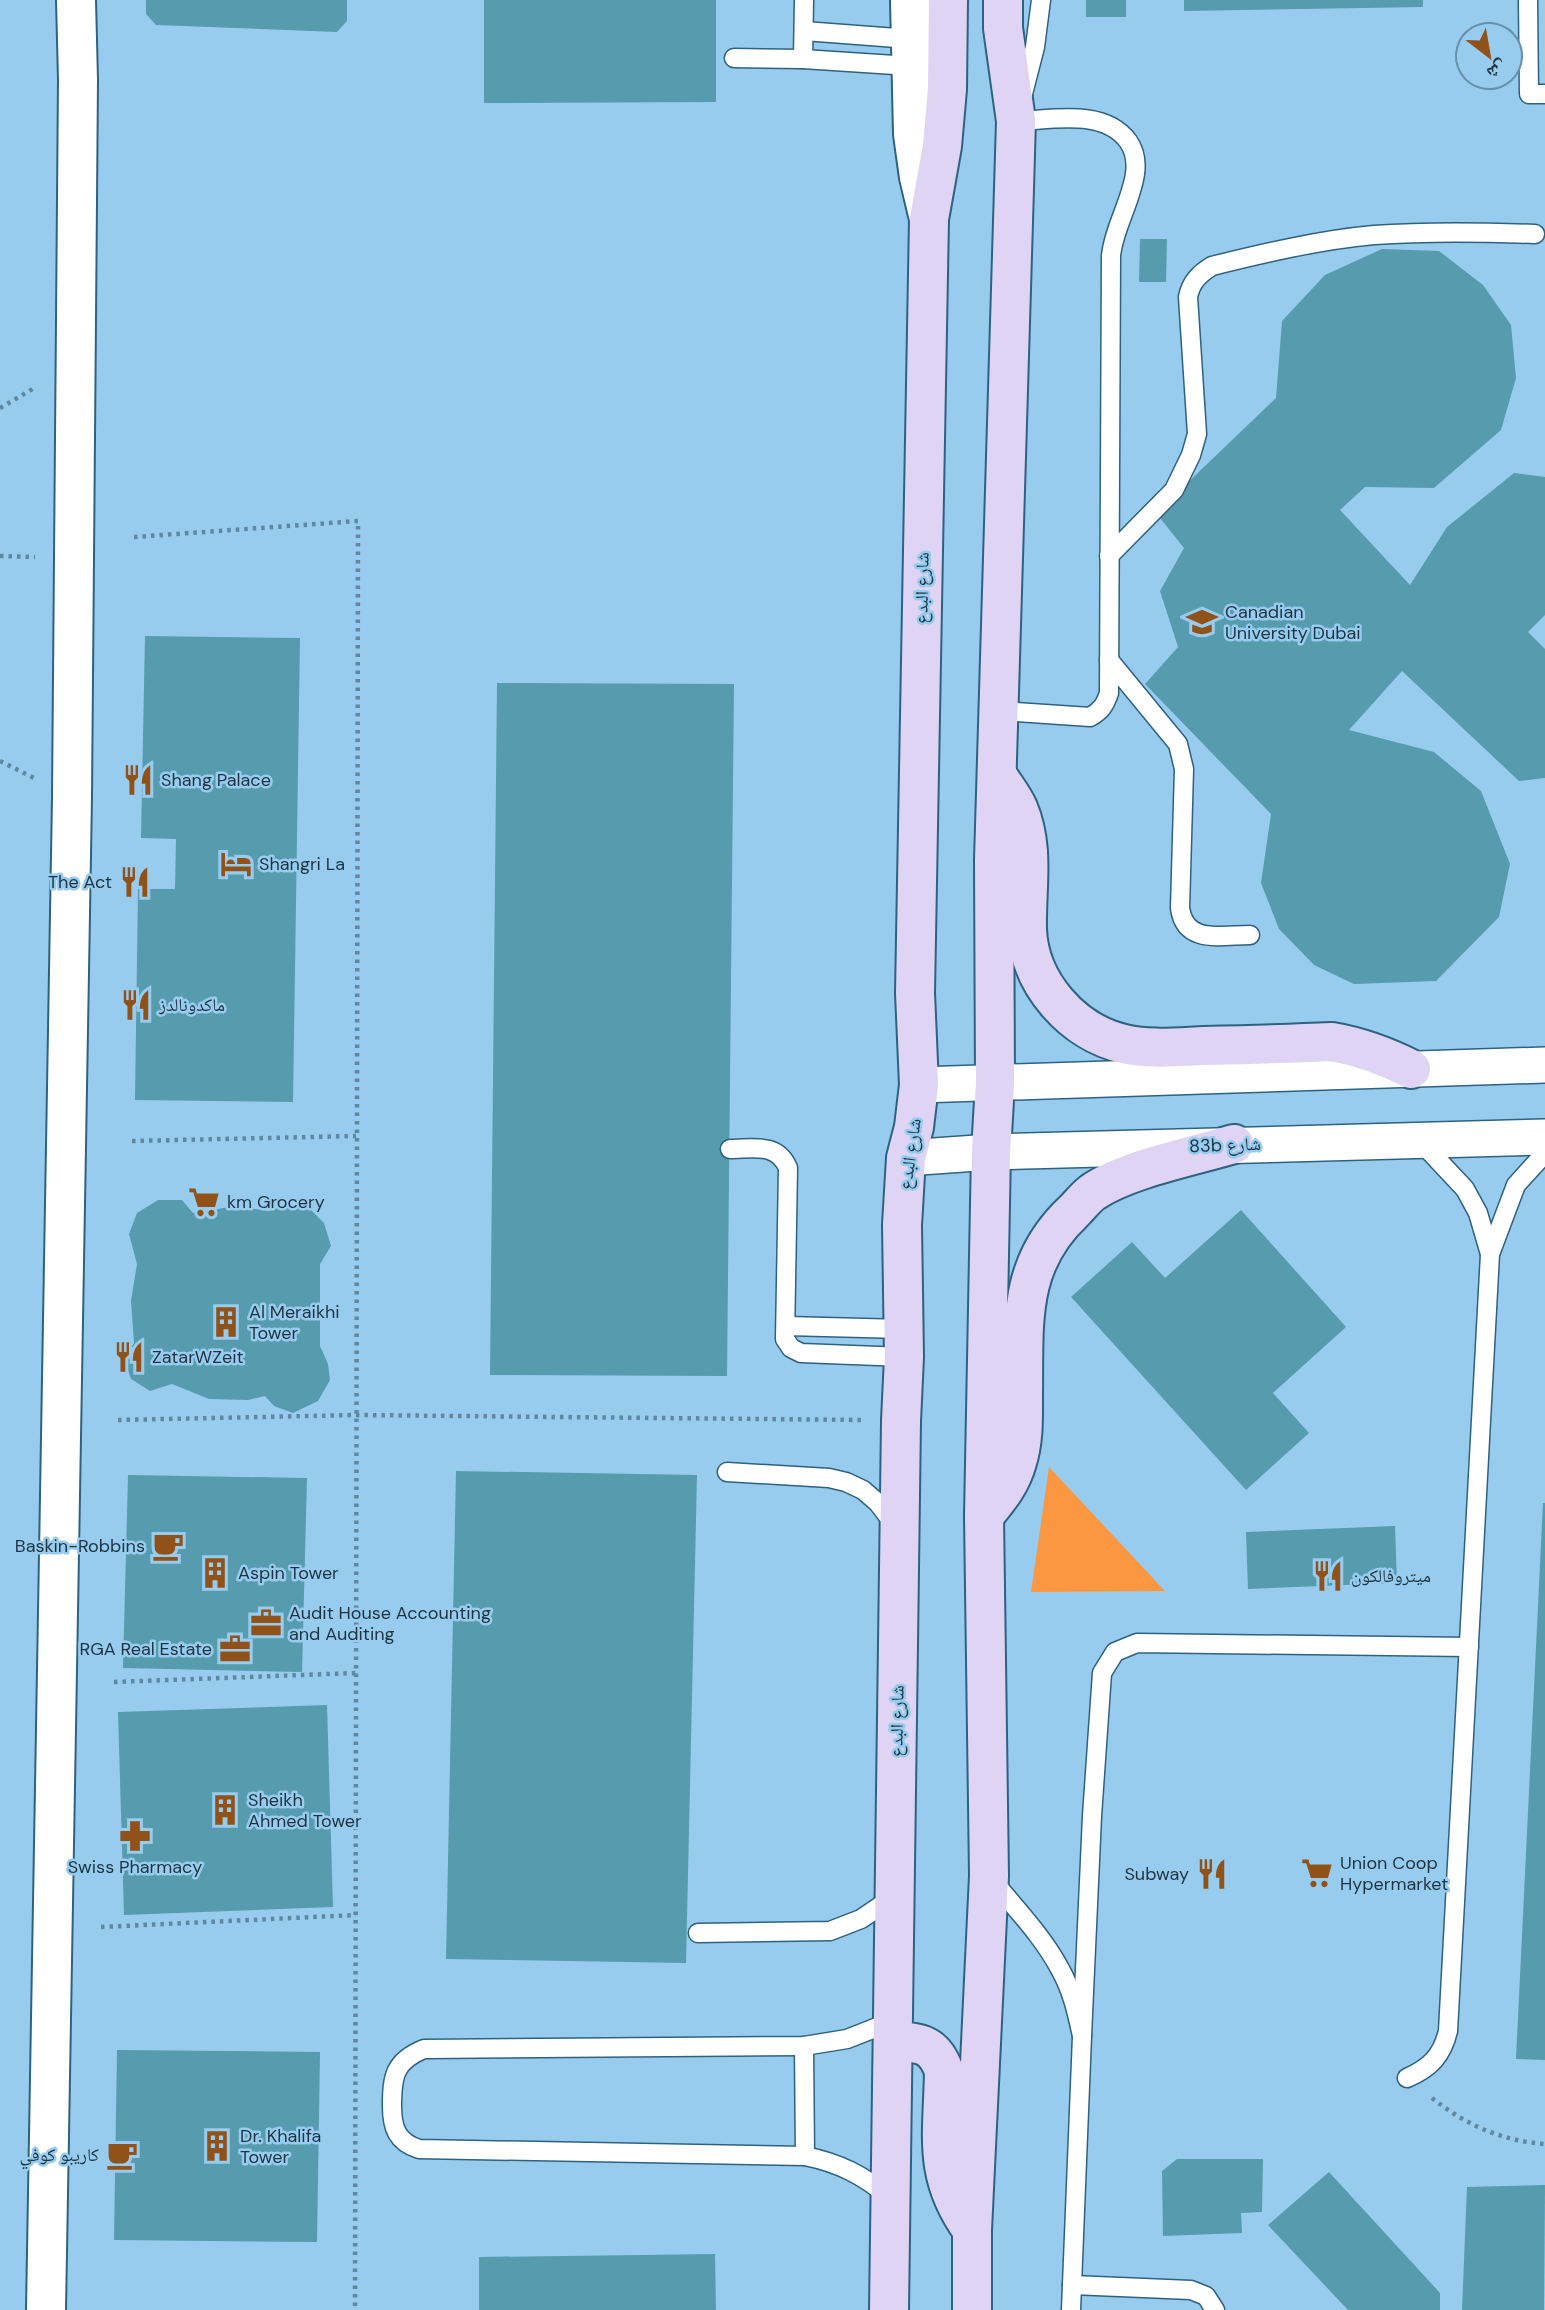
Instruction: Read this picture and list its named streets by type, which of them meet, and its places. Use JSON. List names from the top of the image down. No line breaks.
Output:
{"streets":{"main road":["شارع البدع"],"street":["83b شارع"]},"crossings":[["شارع البدع","83b شارع"]],"places":{"school or university":["Canadian University Dubai"],"restaurant":["Shang Palace","The Act","ماكدونالدز","ZatarWZeit","ميتروفالكون","Subway"],"hotel":["Shangri La"],"supermarket":["km Grocery","Union Coop Hypermarket"],"building":["Al Meraikhi Tower","Aspin Tower","Sheikh Ahmed Tower","Dr. Khalifa Tower"],"cafe":["Baskin-Robbins","كاريبو كوفي"],"office":["Audit House Accounting and Auditing","RGA Real Estate"],"pharmacy":["Swiss Pharmacy"]},"north":"bottom right"}
